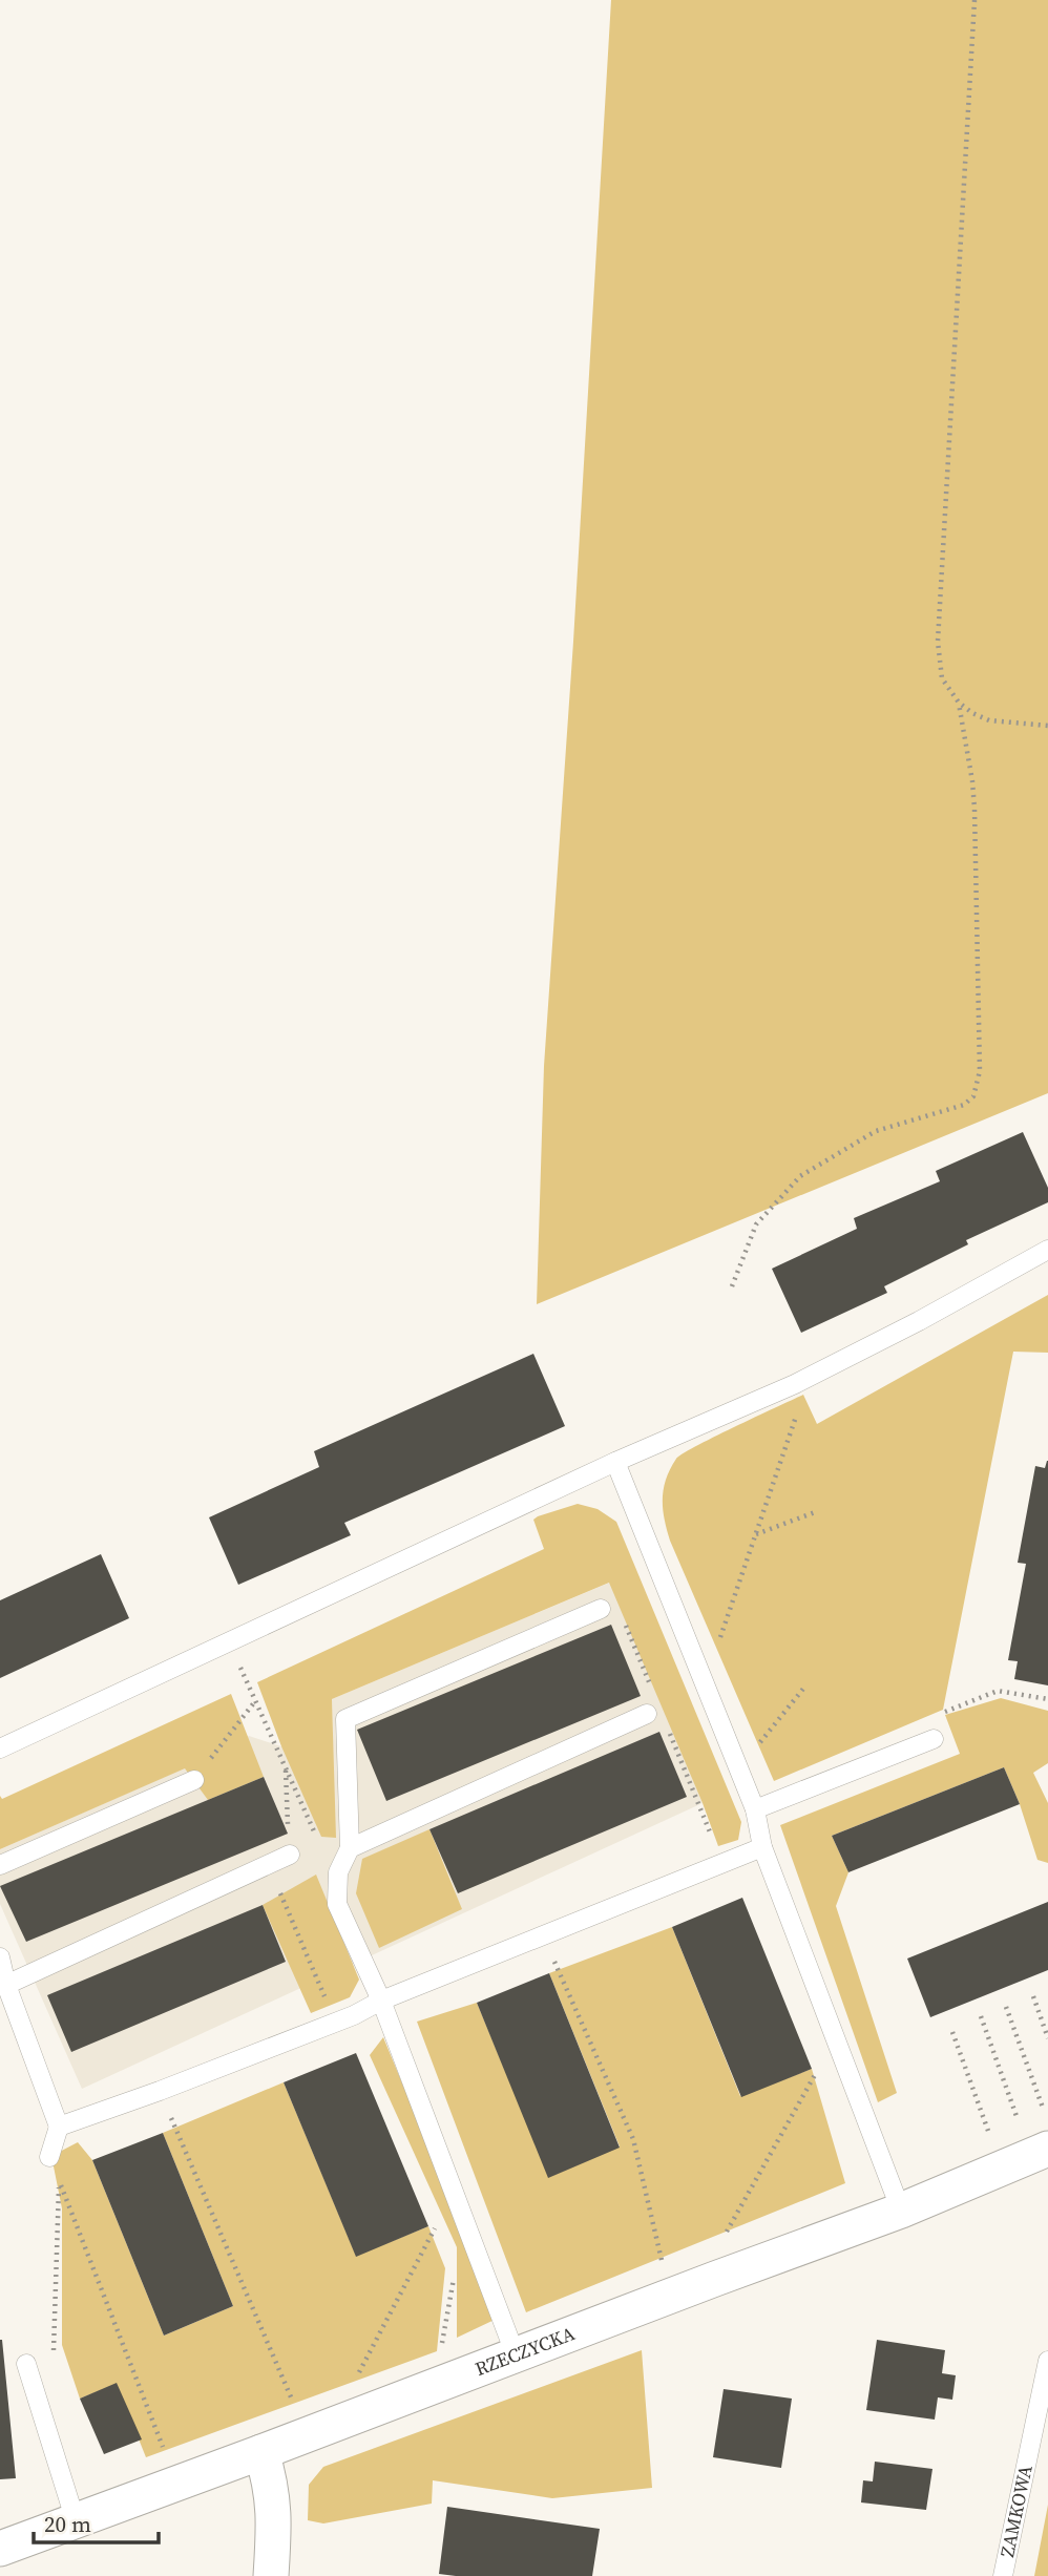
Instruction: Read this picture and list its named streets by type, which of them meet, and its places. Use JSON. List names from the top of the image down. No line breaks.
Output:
{"streets":{"street":["RZECZYCKA"],"lane":["ZAMKOWA"]},"scale_bar":"20 m"}
